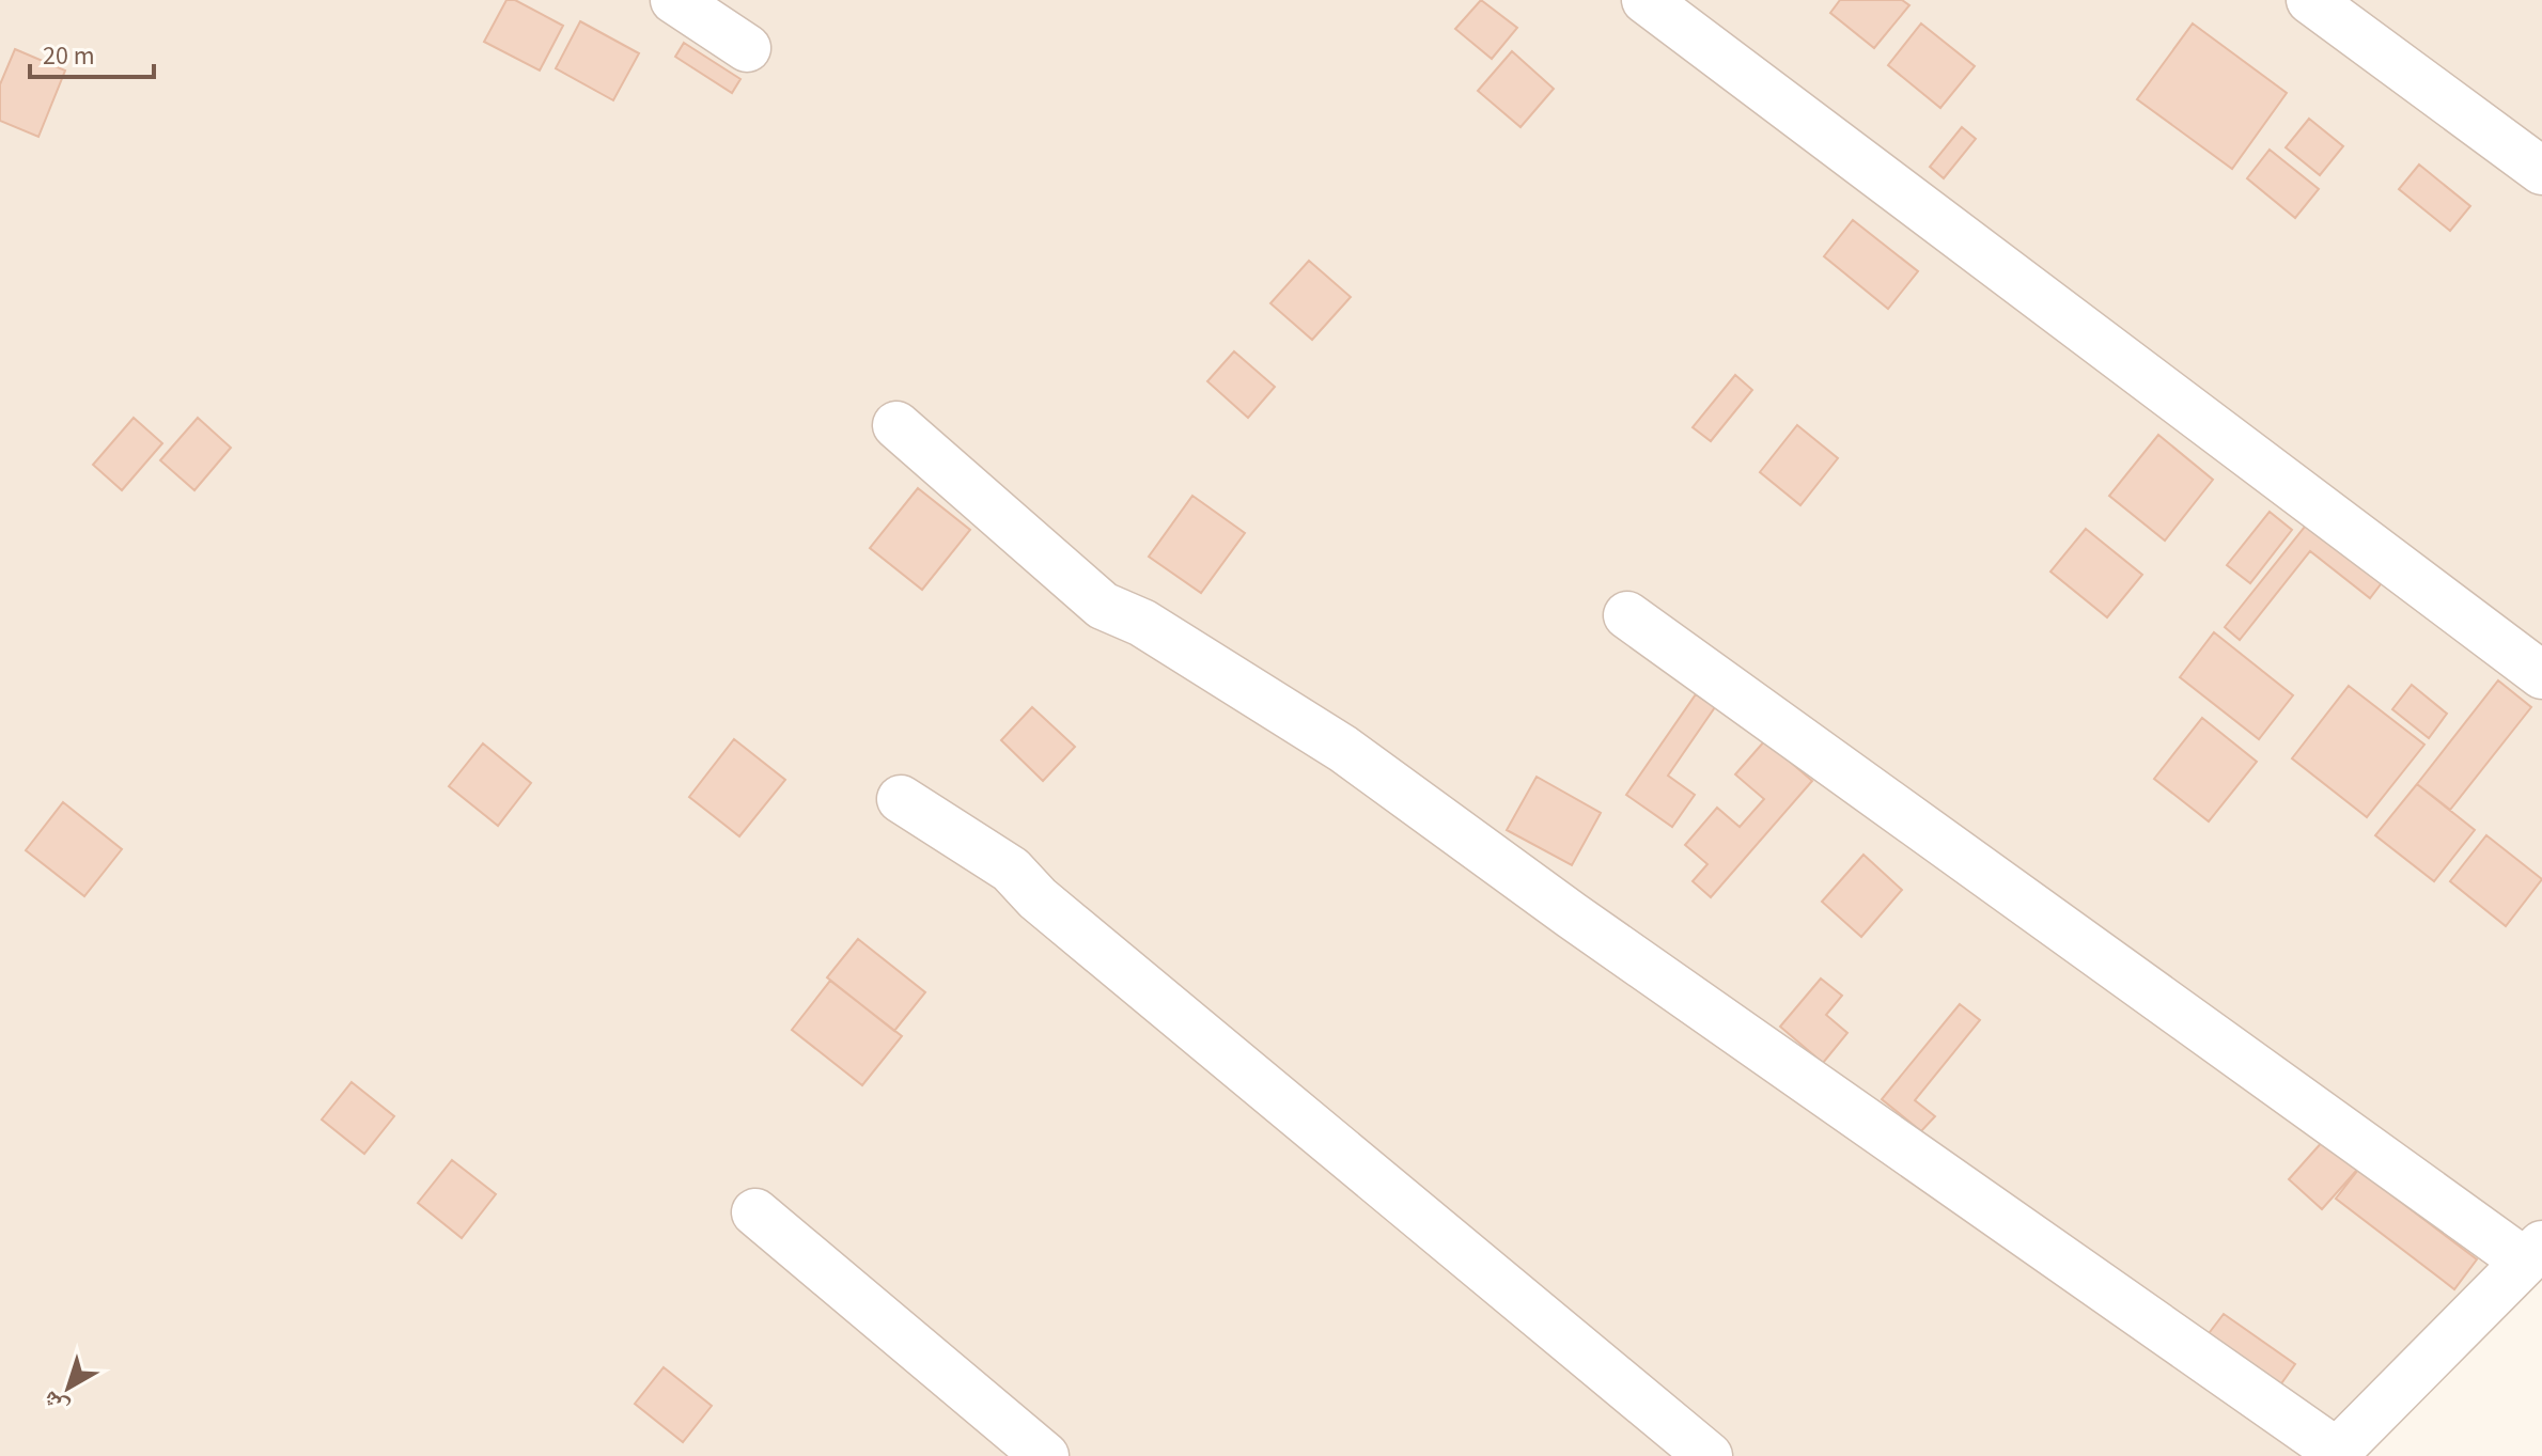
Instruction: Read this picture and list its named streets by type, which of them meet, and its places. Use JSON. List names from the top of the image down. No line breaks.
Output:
{"scale_bar":"20 m","north":"bottom left"}
